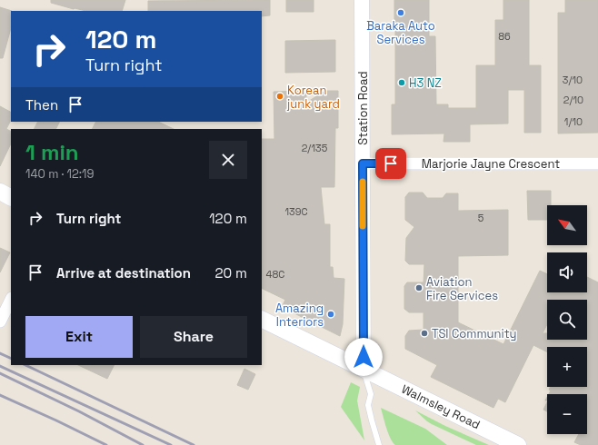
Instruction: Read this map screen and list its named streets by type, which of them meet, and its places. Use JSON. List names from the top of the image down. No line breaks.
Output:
{"streets":{"main road":["Walmsley Road"],"street":["Station Road","Marjorie Jayne Crescent"]},"crossings":[["Station Road","Marjorie Jayne Crescent"],["Station Road","Walmsley Road"]],"places":["Baraka Auto Services","H3 NZ","Korean junk yard","Aviation Fire Services","Amazing Interiors","TSI Community"],"house_numbers":["86","3/10","2/10","1/10","2/135","139C","5","48C"],"north":"top left","page":{"turn":["120 m","Turn right"],"then":"Then","heading":["1 min","140 m · 12:19"],"list":[{"name":"Turn right","value":"120 m"},{"name":"Arrive at destination","value":"20 m"}],"map_buttons":["+","−"],"buttons":["Exit","Share"]}}
